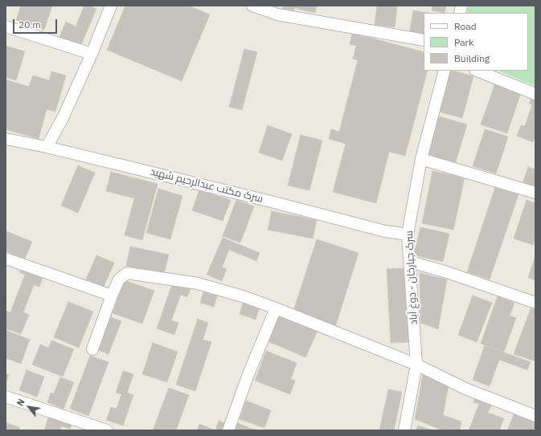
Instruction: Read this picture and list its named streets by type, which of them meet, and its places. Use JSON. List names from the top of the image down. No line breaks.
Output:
{"streets":{"street":["سرک مکتب عبدالرحیم شهید","سرک جبارخان - دوغ آباد"]},"crossings":[["سرک مکتب عبدالرحیم شهید","سرک جبارخان - دوغ آباد"]],"legend":["Road","Park","Building"],"scale_bar":"20 m","north":"top left"}
